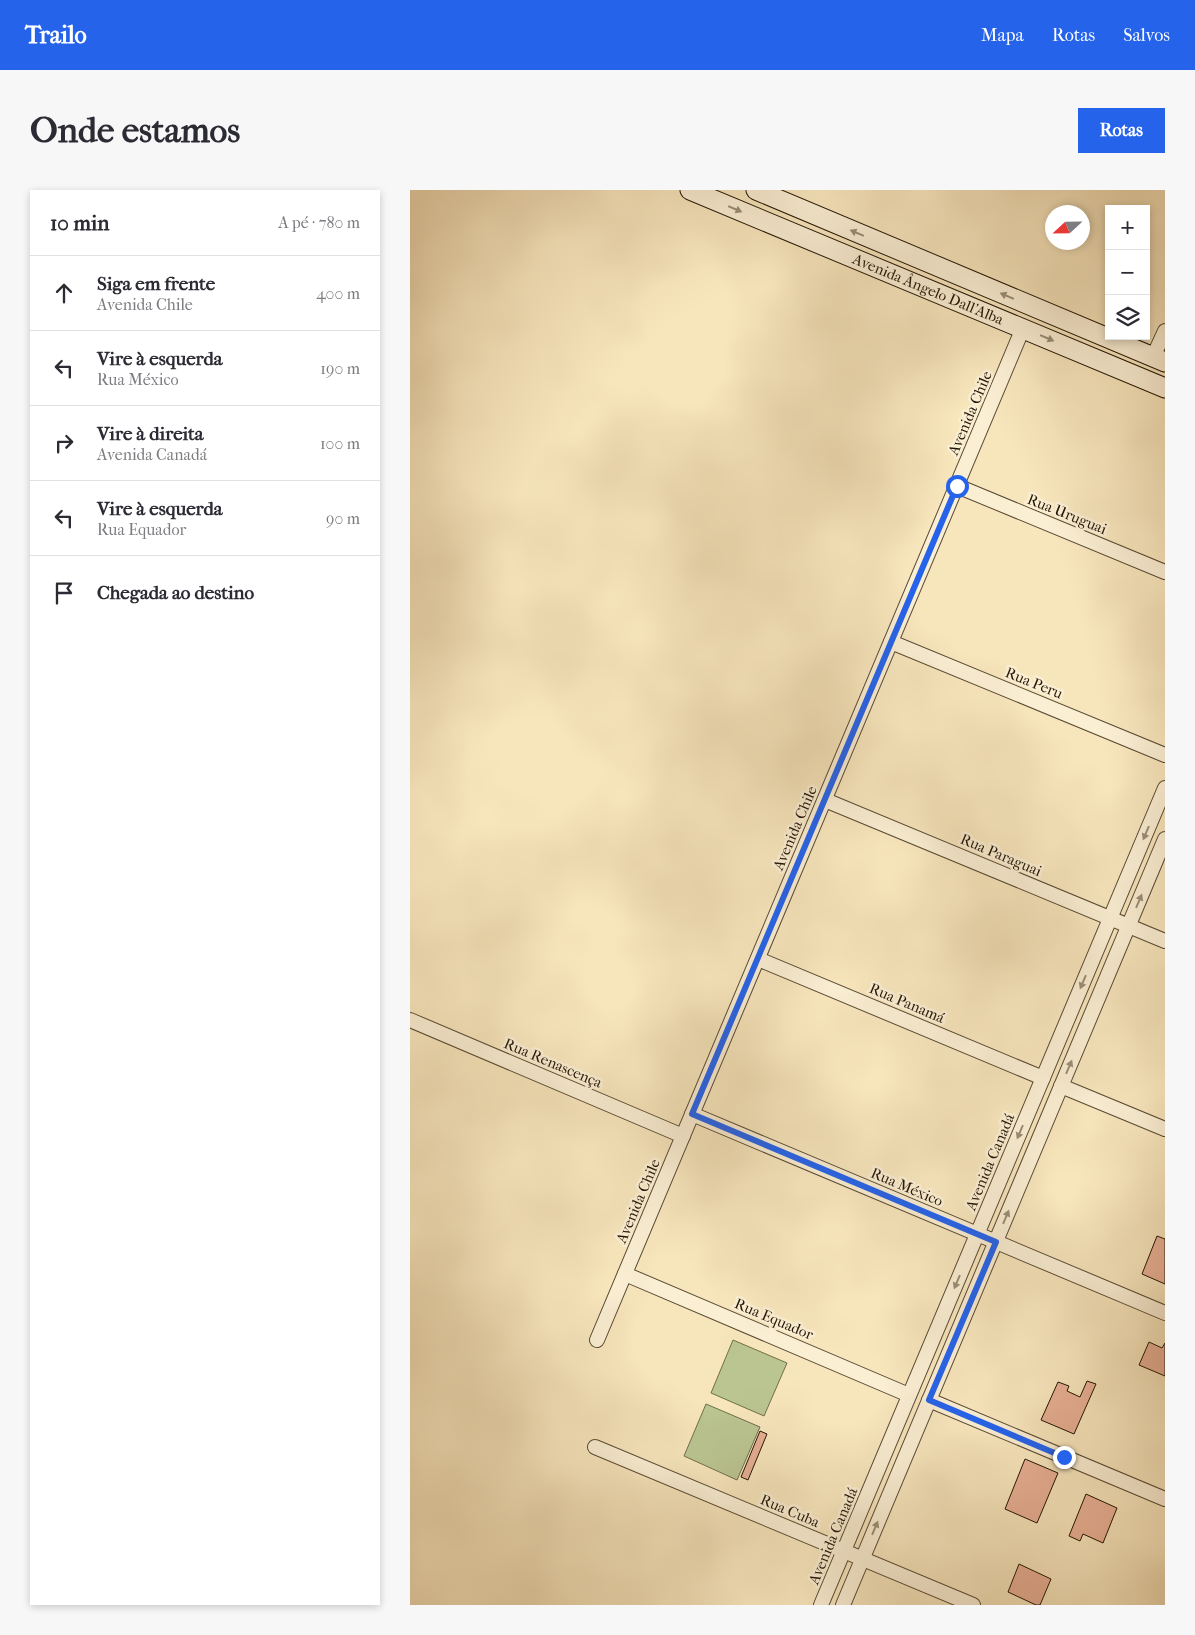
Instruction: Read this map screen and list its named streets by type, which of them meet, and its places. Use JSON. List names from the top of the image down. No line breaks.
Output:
{"streets":{"main road":["Avenida Ângelo Dall'Alba"],"street":["Avenida Chile","Rua Uruguai","Rua Peru","Rua Paraguai","Rua Panamá","Rua Renascença","Avenida Canadá","Rua México","Rua Equador","Rua Cuba"]},"crossings":[["Avenida Ângelo Dall'Alba","Avenida Chile"],["Avenida Chile","Rua Uruguai"],["Avenida Chile","Rua Peru"],["Avenida Chile","Rua Paraguai"],["Avenida Chile","Rua Panamá"],["Avenida Chile","Rua Renascença"],["Avenida Chile","Rua México"],["Avenida Chile","Rua Equador"],["Rua Paraguai","Avenida Canadá"],["Rua Panamá","Avenida Canadá"],["Avenida Canadá","Rua México"],["Avenida Canadá","Rua Equador"],["Avenida Canadá","Rua Cuba"]],"north":"left","page":{"header":"Trailo","nav":["Mapa","Rotas","Salvos"],"buttons":"Rotas","title":"Onde estamos","heading":["10 min","A pé · 780 m"],"map_buttons":["+","−"],"list":[["Siga em frente","Avenida Chile","400 m"],["Vire à esquerda","Rua México","190 m"],["Vire à direita","Avenida Canadá","100 m"],["Vire à esquerda","Rua Equador","90 m"],"Chegada ao destino"]}}
